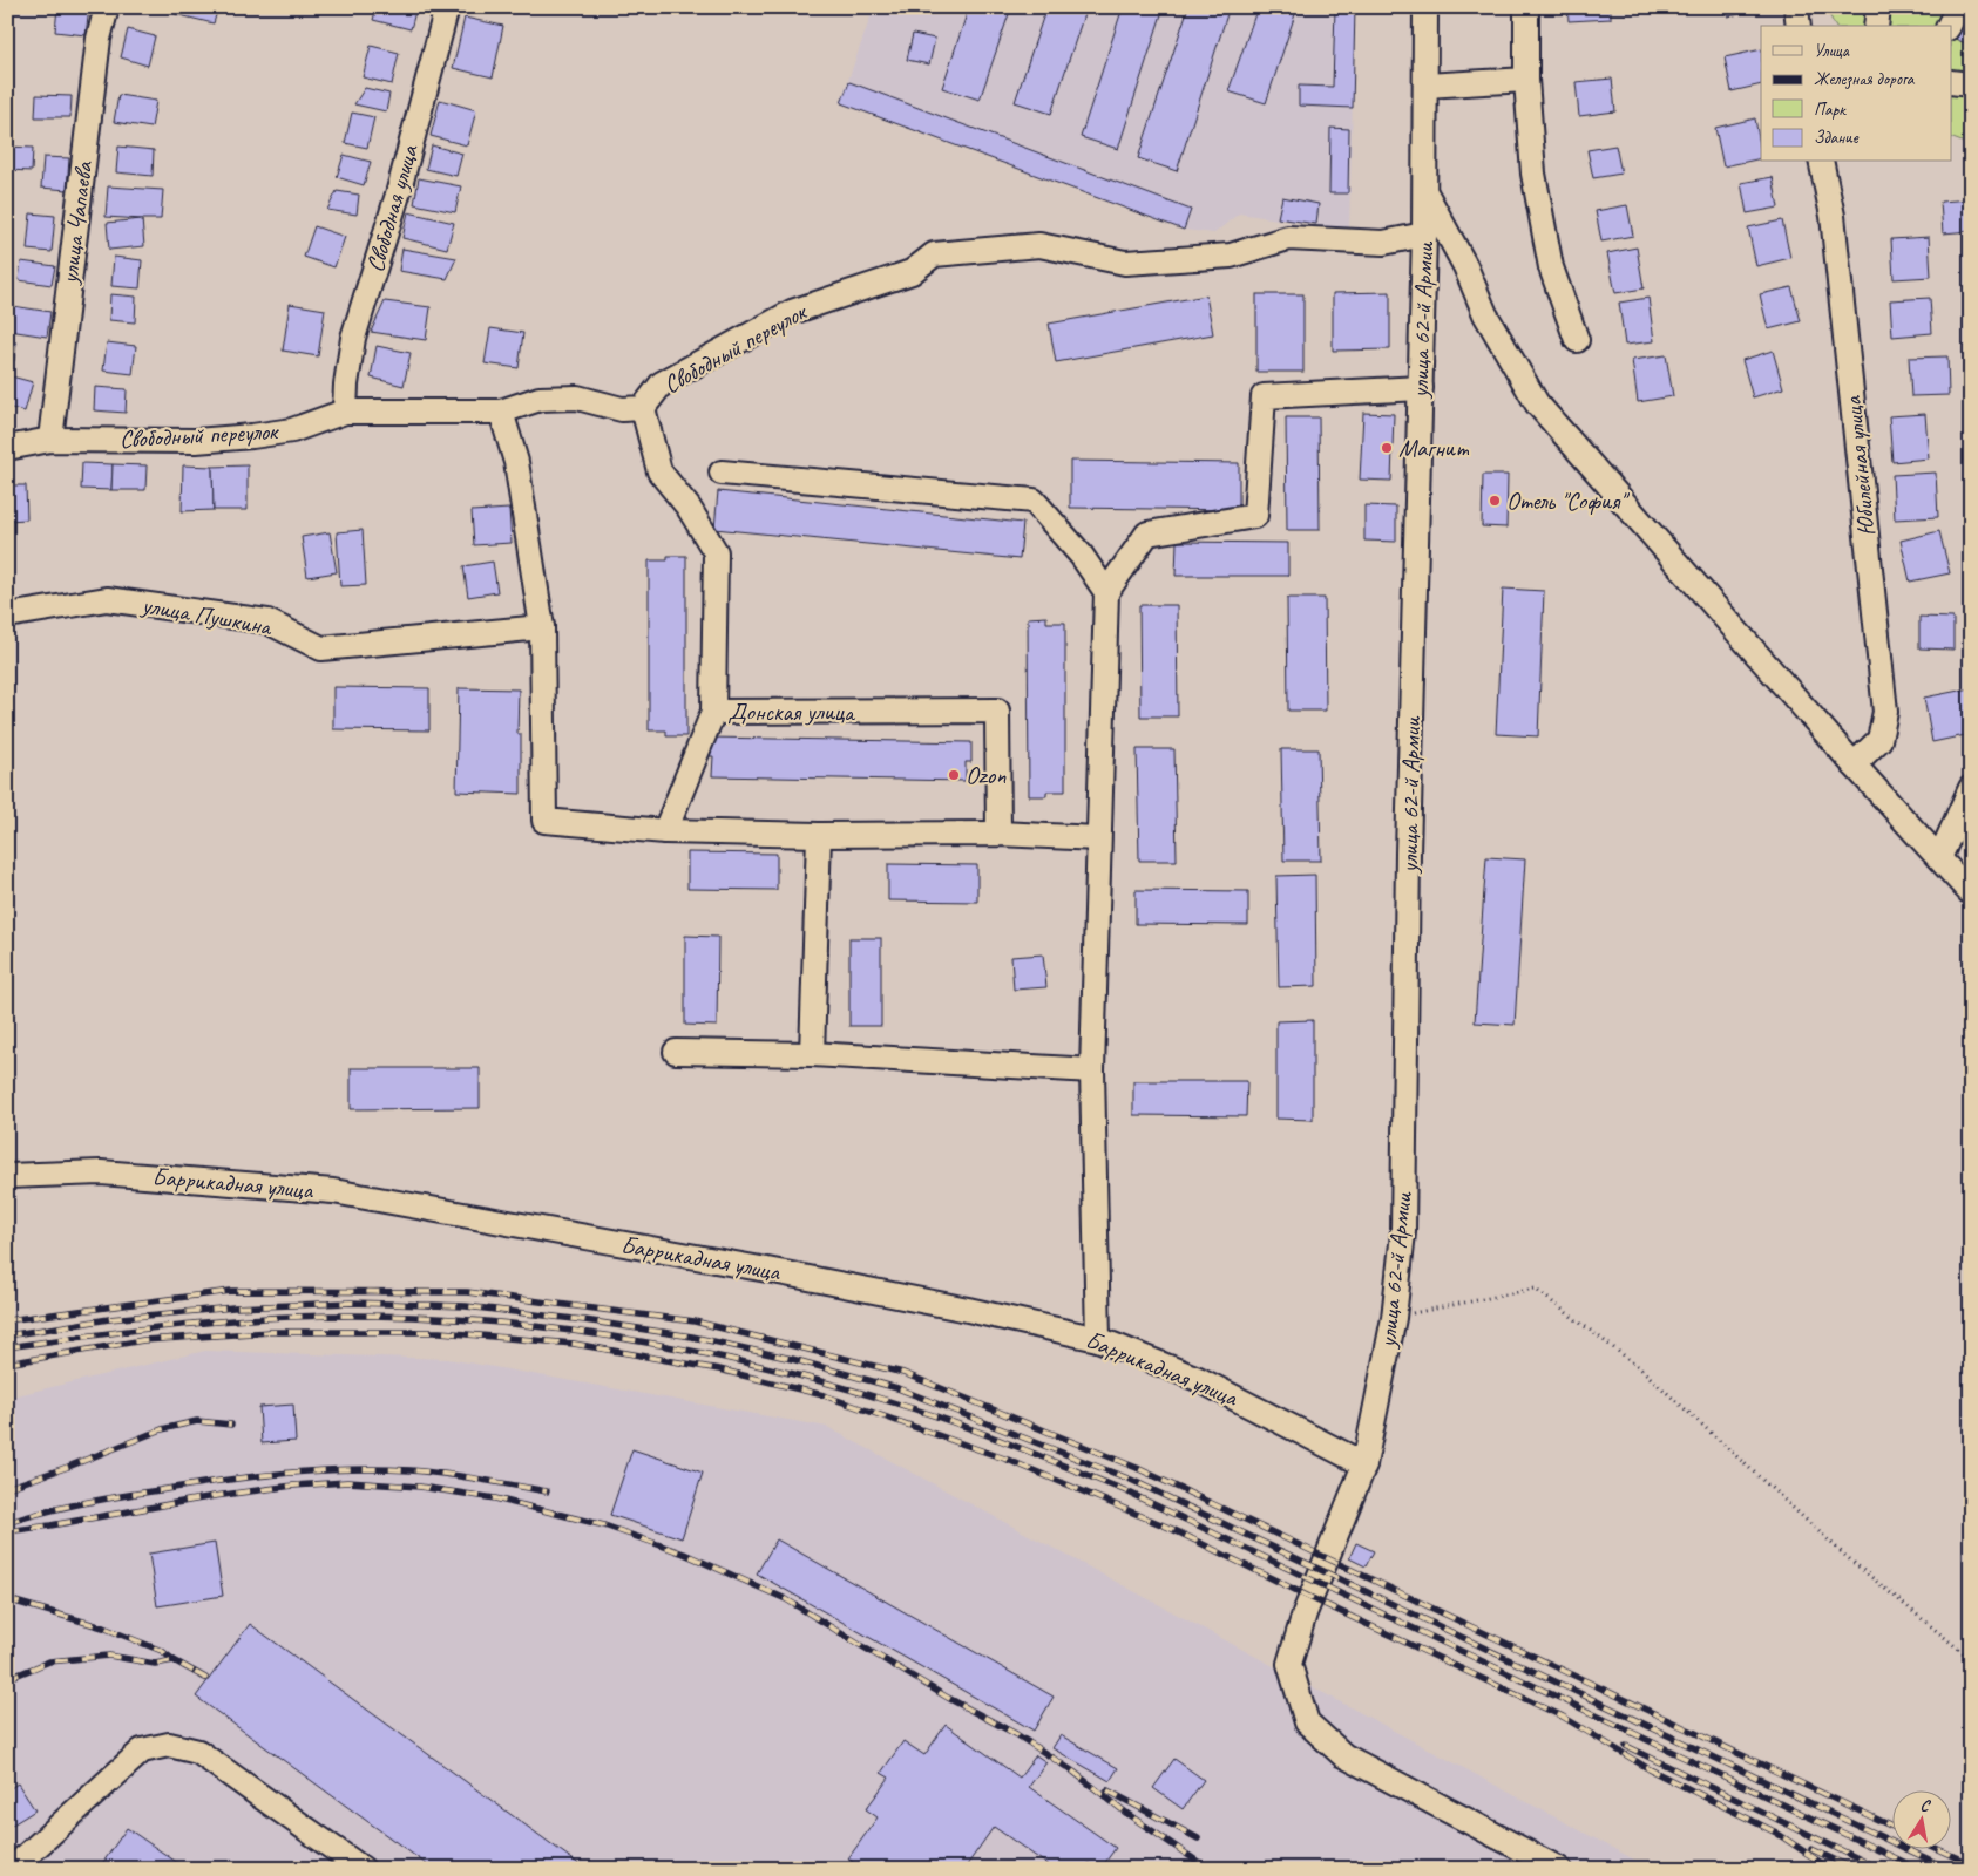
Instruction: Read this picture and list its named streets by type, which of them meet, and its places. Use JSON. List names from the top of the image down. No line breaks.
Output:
{"streets":{"street":["Свободная улица","улица Чапаева","улица 62-й Армии","Свободный переулок","Юбилейная улица","улица Пушкина","Донская улица","Баррикадная улица"]},"crossings":[["Свободная улица","Свободный переулок"],["улица Чапаева","Свободный переулок"],["улица 62-й Армии","Свободный переулок"],["улица 62-й Армии","Баррикадная улица"],["Свободный переулок","Донская улица"]],"places":["Магнит","Отель \"София\"","Ozon"],"legend":["Улица","Железная дорога","Парк","Здание"],"north":"top"}
